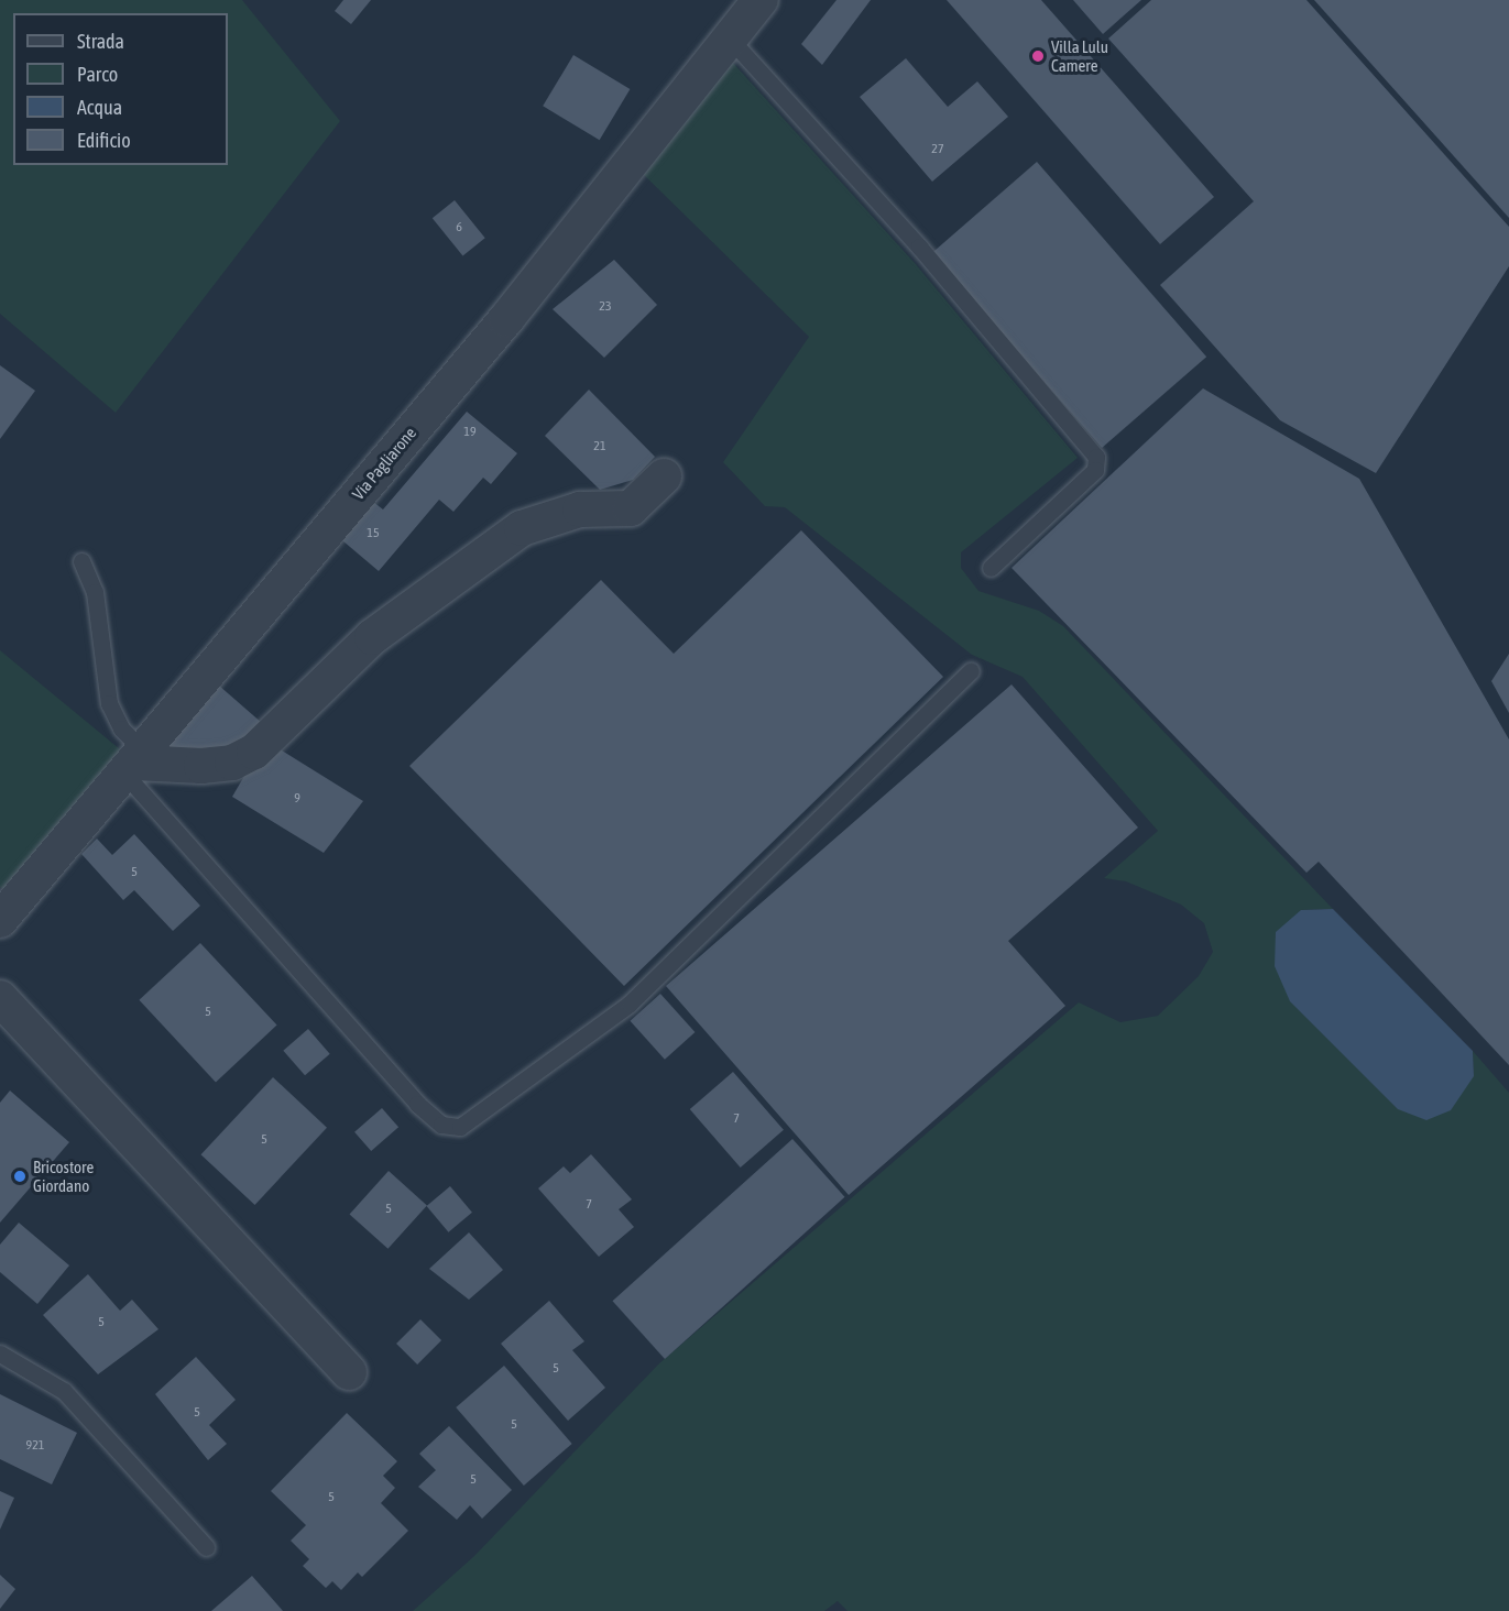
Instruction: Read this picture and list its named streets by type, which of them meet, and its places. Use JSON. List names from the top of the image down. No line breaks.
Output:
{"streets":{"street":["Via Pagliarone"]},"places":["Villa Lulu Camere","Bricostore Giordano"],"house_numbers":["27","6","23","19","21","15","9","5","5","7","5","7","5","5","5","5","5","921","5","5"],"legend":["Strada","Parco","Acqua","Edificio"]}
